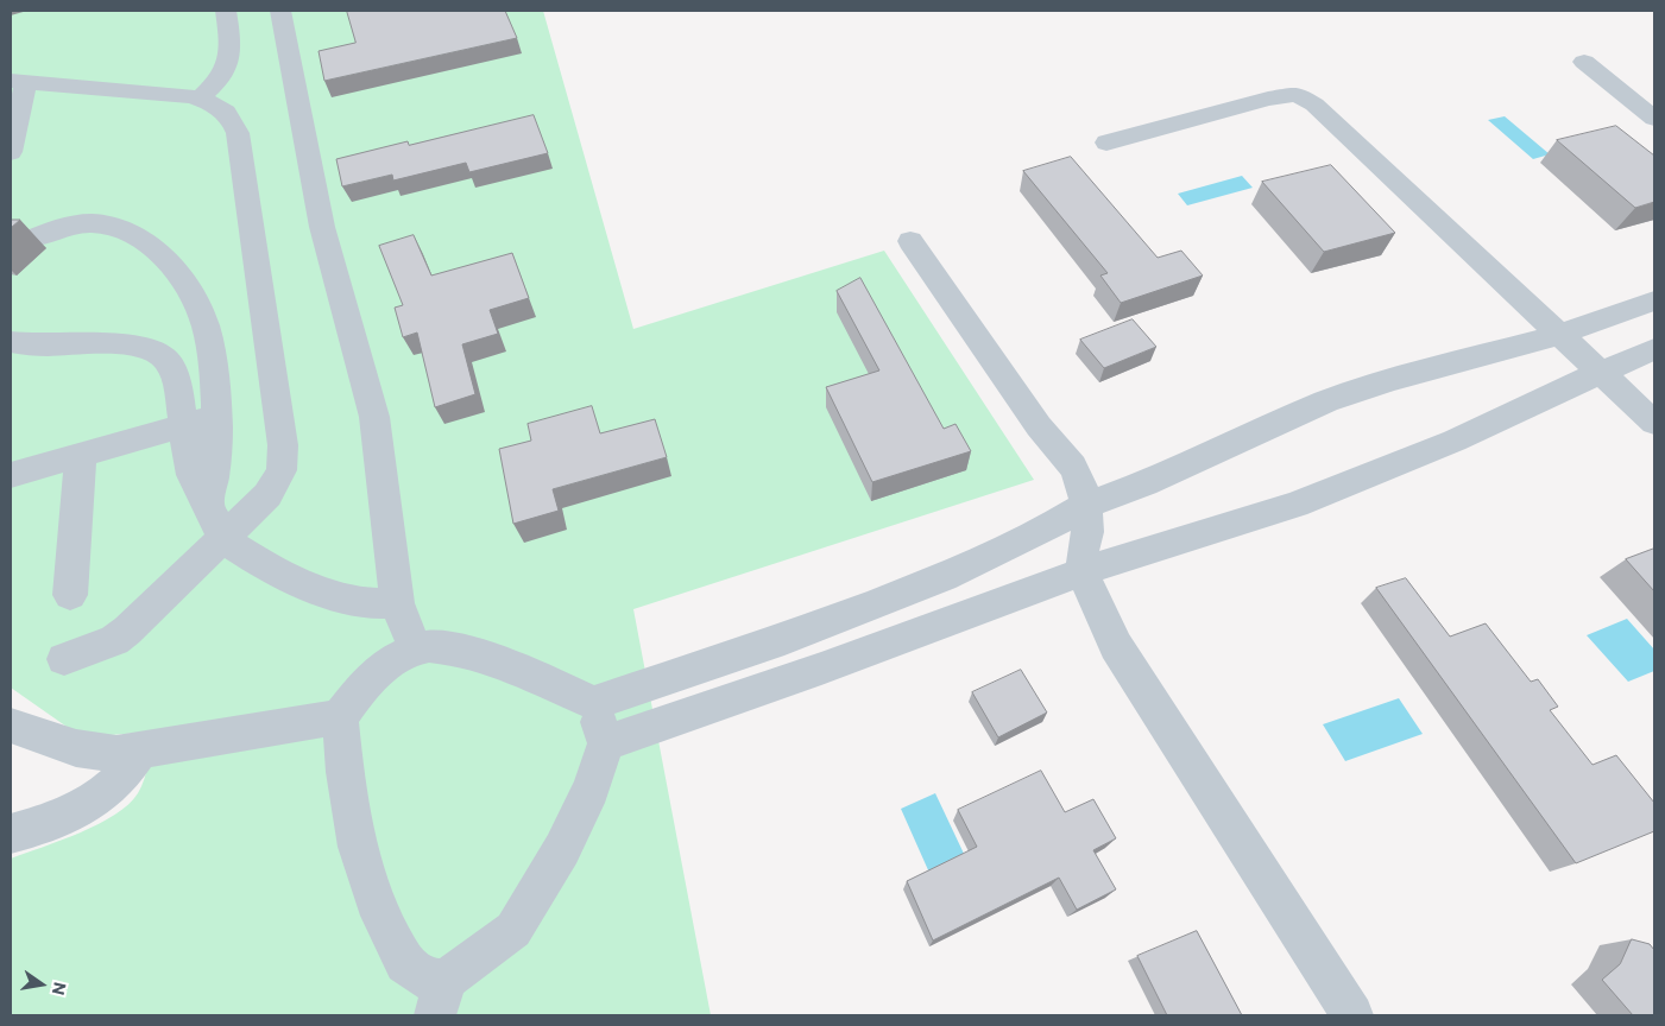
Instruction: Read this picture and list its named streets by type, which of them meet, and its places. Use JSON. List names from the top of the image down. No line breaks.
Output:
{"north":"right"}
